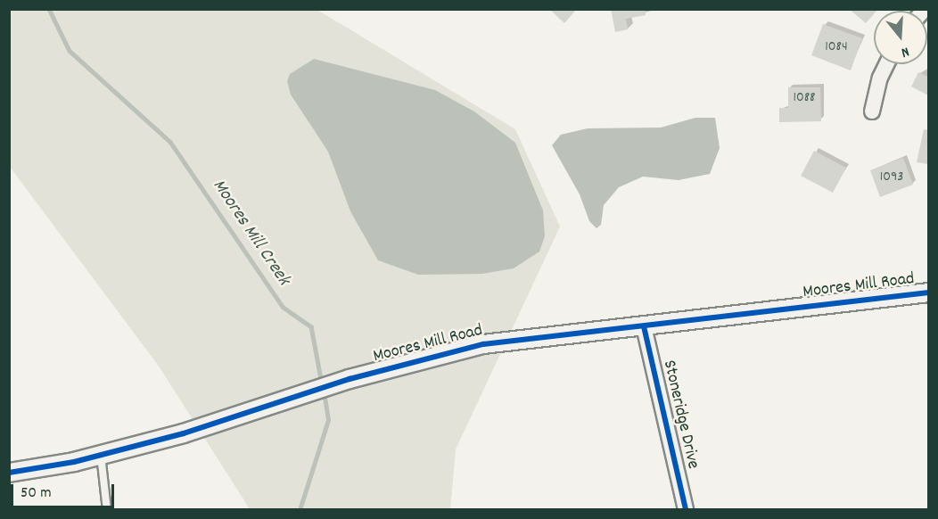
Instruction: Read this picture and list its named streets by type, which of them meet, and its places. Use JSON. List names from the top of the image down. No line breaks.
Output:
{"streets":{"street":["Moores Mill Road","Stoneridge Drive"]},"crossings":[["Moores Mill Road","Stoneridge Drive"]],"water":["Moores Mill Creek"],"house_numbers":["1084","1088","1093"],"scale_bar":"50 m","north":"bottom"}
